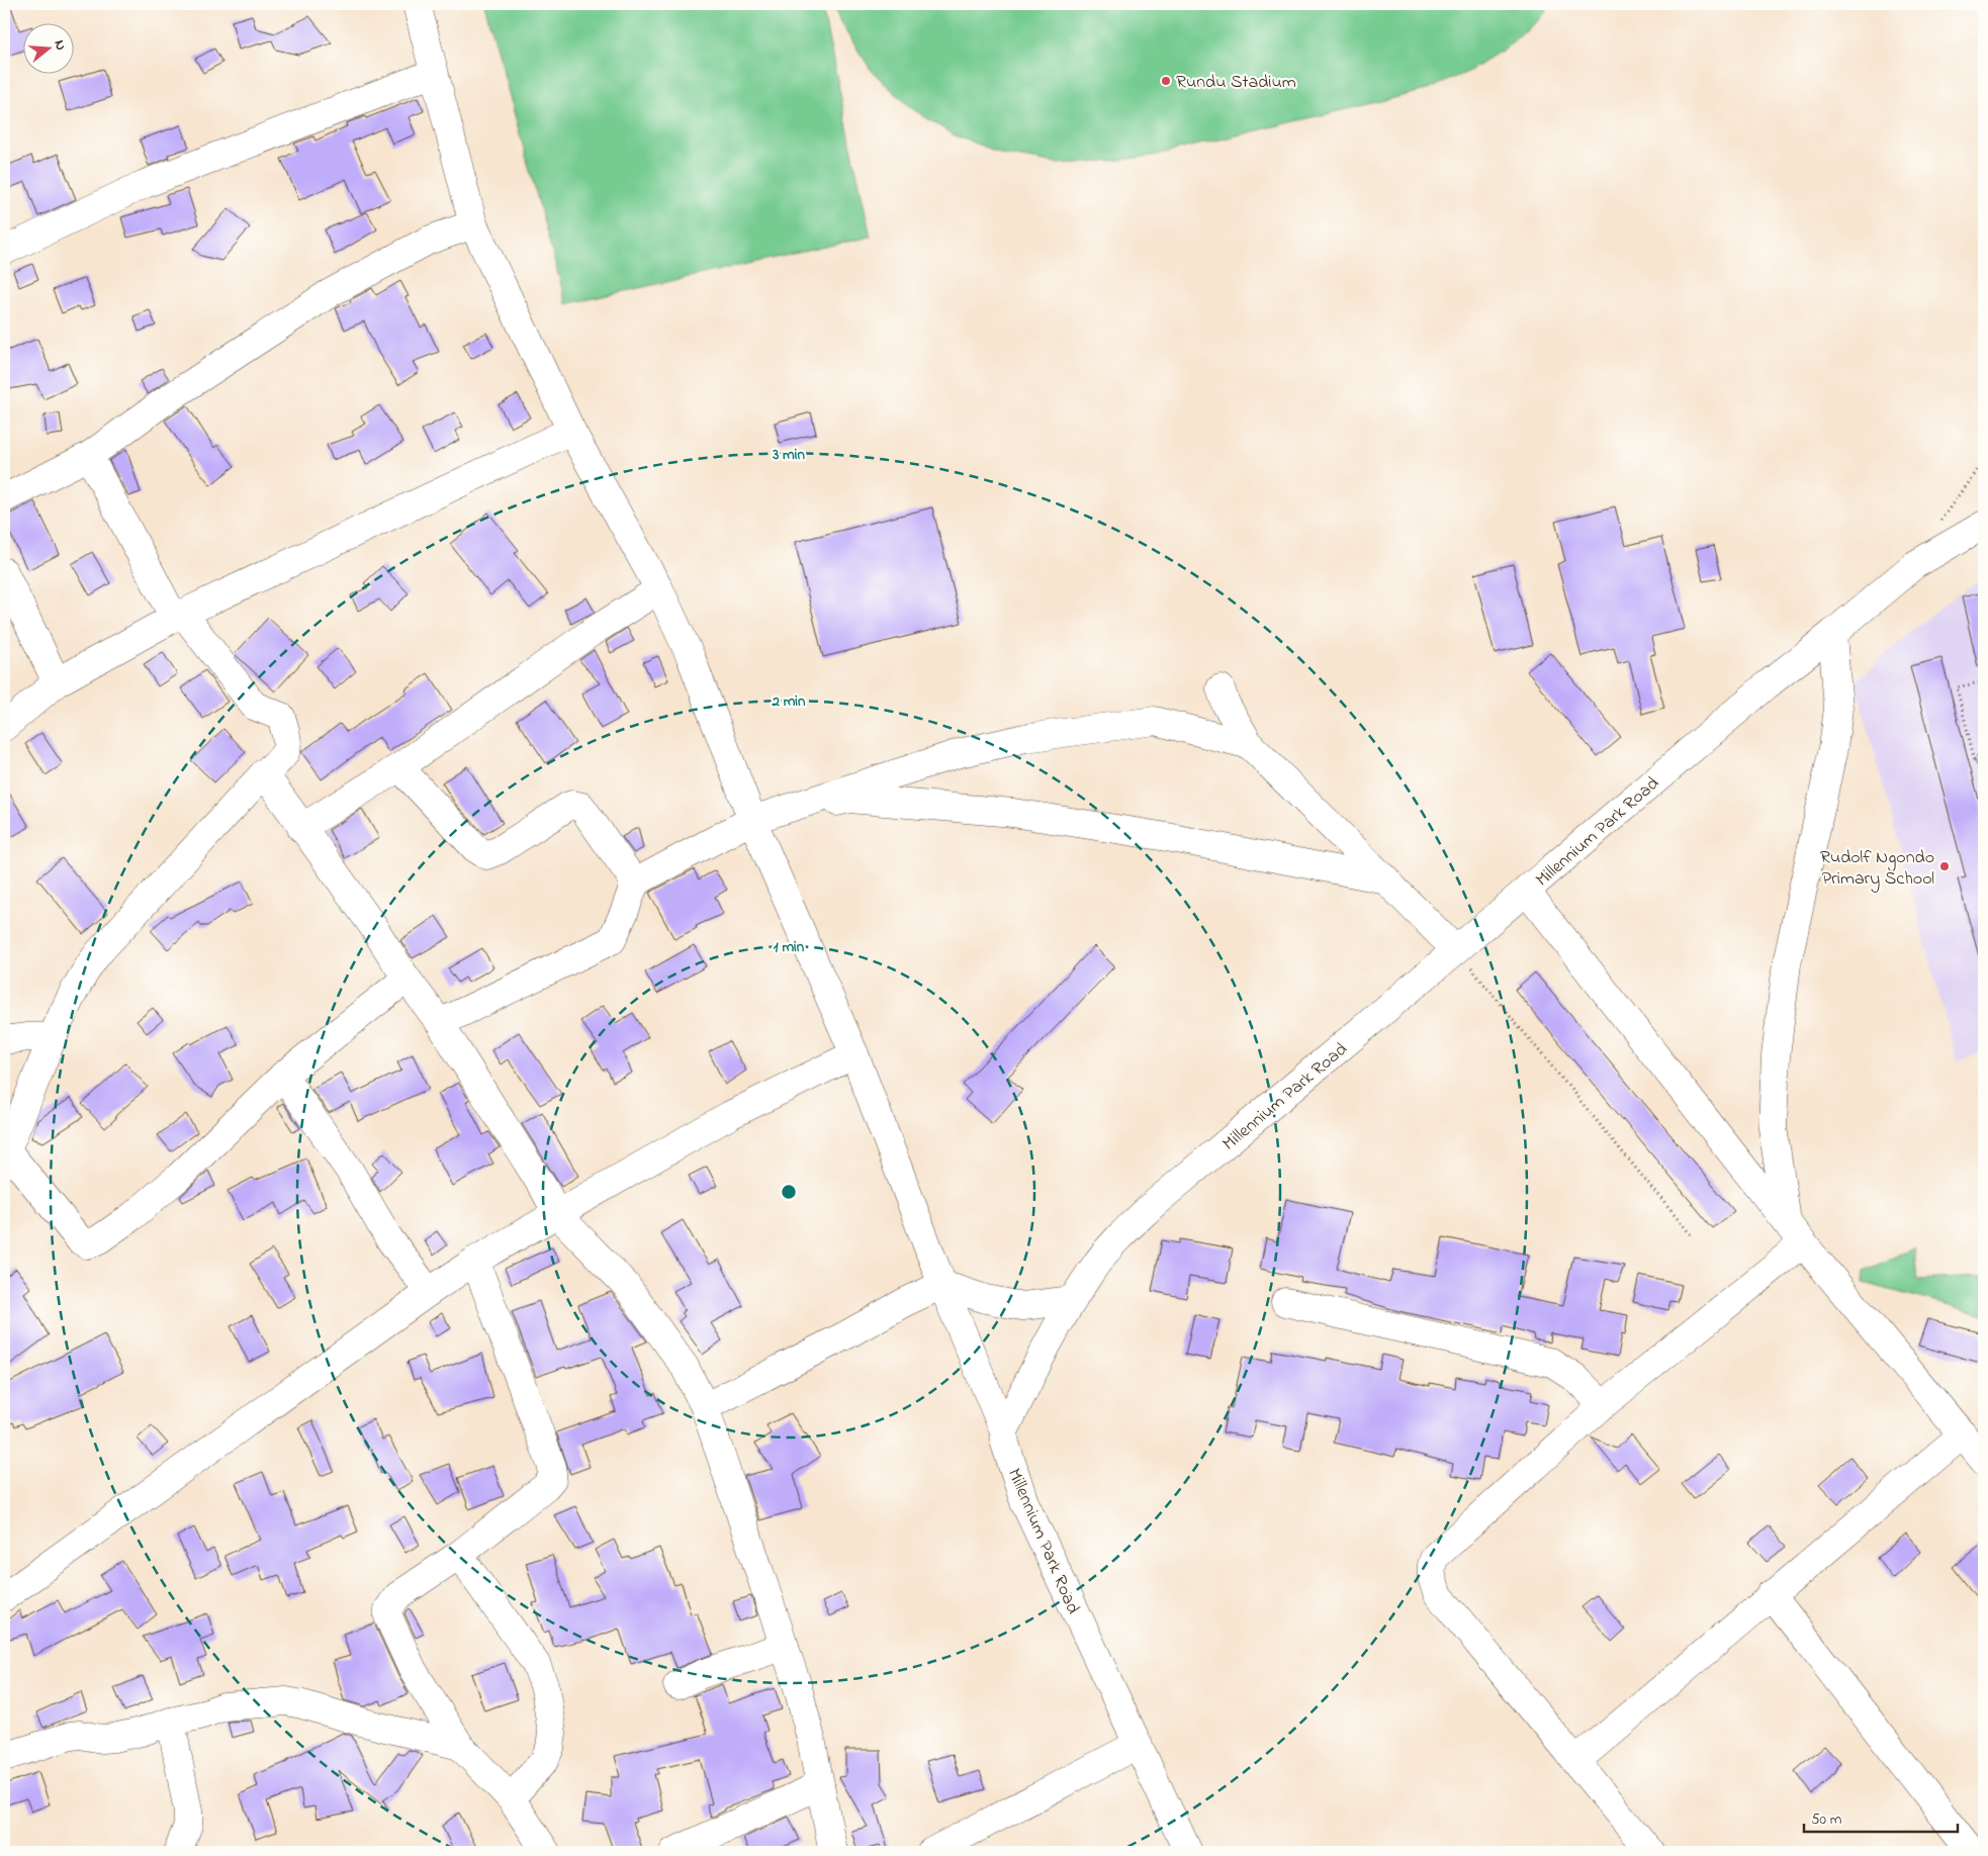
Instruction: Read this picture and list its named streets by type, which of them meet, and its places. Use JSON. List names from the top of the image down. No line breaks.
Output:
{"streets":{"street":["Millennium Park Road"]},"places":["Rundu Stadium","Rudolf Ngondo Primary School"],"scale_bar":"50 m","north":"right","rings":["3 min","2 min","1 min"]}
